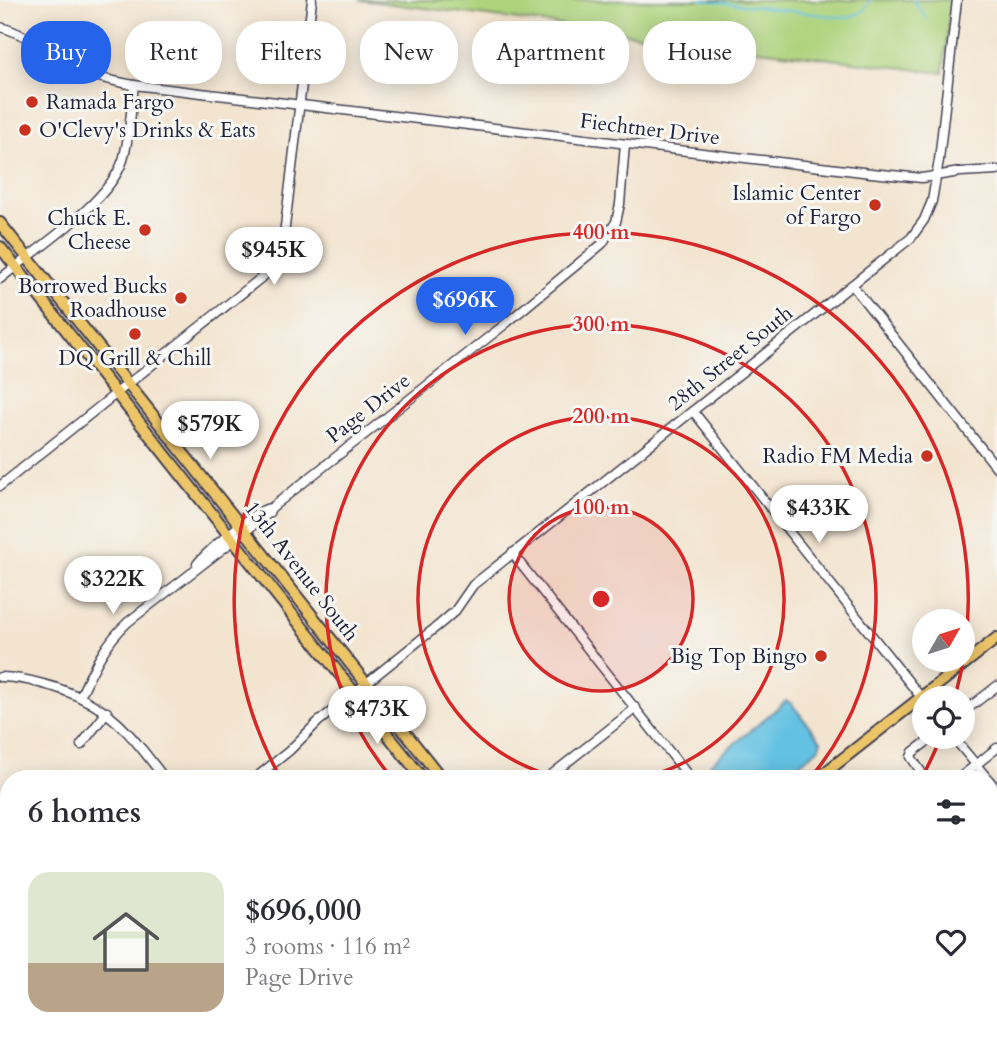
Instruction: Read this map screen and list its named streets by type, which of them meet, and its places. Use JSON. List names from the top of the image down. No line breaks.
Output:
{"streets":{"main road":["13th Avenue South"],"street":["Fiechtner Drive","28th Street South","Page Drive"]},"crossings":[["Fiechtner Drive","28th Street South"],["Fiechtner Drive","Page Drive"],["28th Street South","13th Avenue South"],["Page Drive","13th Avenue South"]],"places":["Ramada Fargo","O'Clevy's Drinks & Eats","Islamic Center of Fargo","Chuck E. Cheese","Borrowed Bucks Roadhouse","DQ Grill & Chill","Radio FM Media","Big Top Bingo"],"north":"top right","page":{"chip":["Buy","Rent","Filters","New","Apartment","House"],"price":["$945K","$696K","$579K","$433K","$322K","$473K"],"heading":"6 homes","list":[{"name":"$696,000","note":"3 rooms · 116 m² · Page Drive"}]},"rings":["400 m","300 m","200 m","100 m"]}
